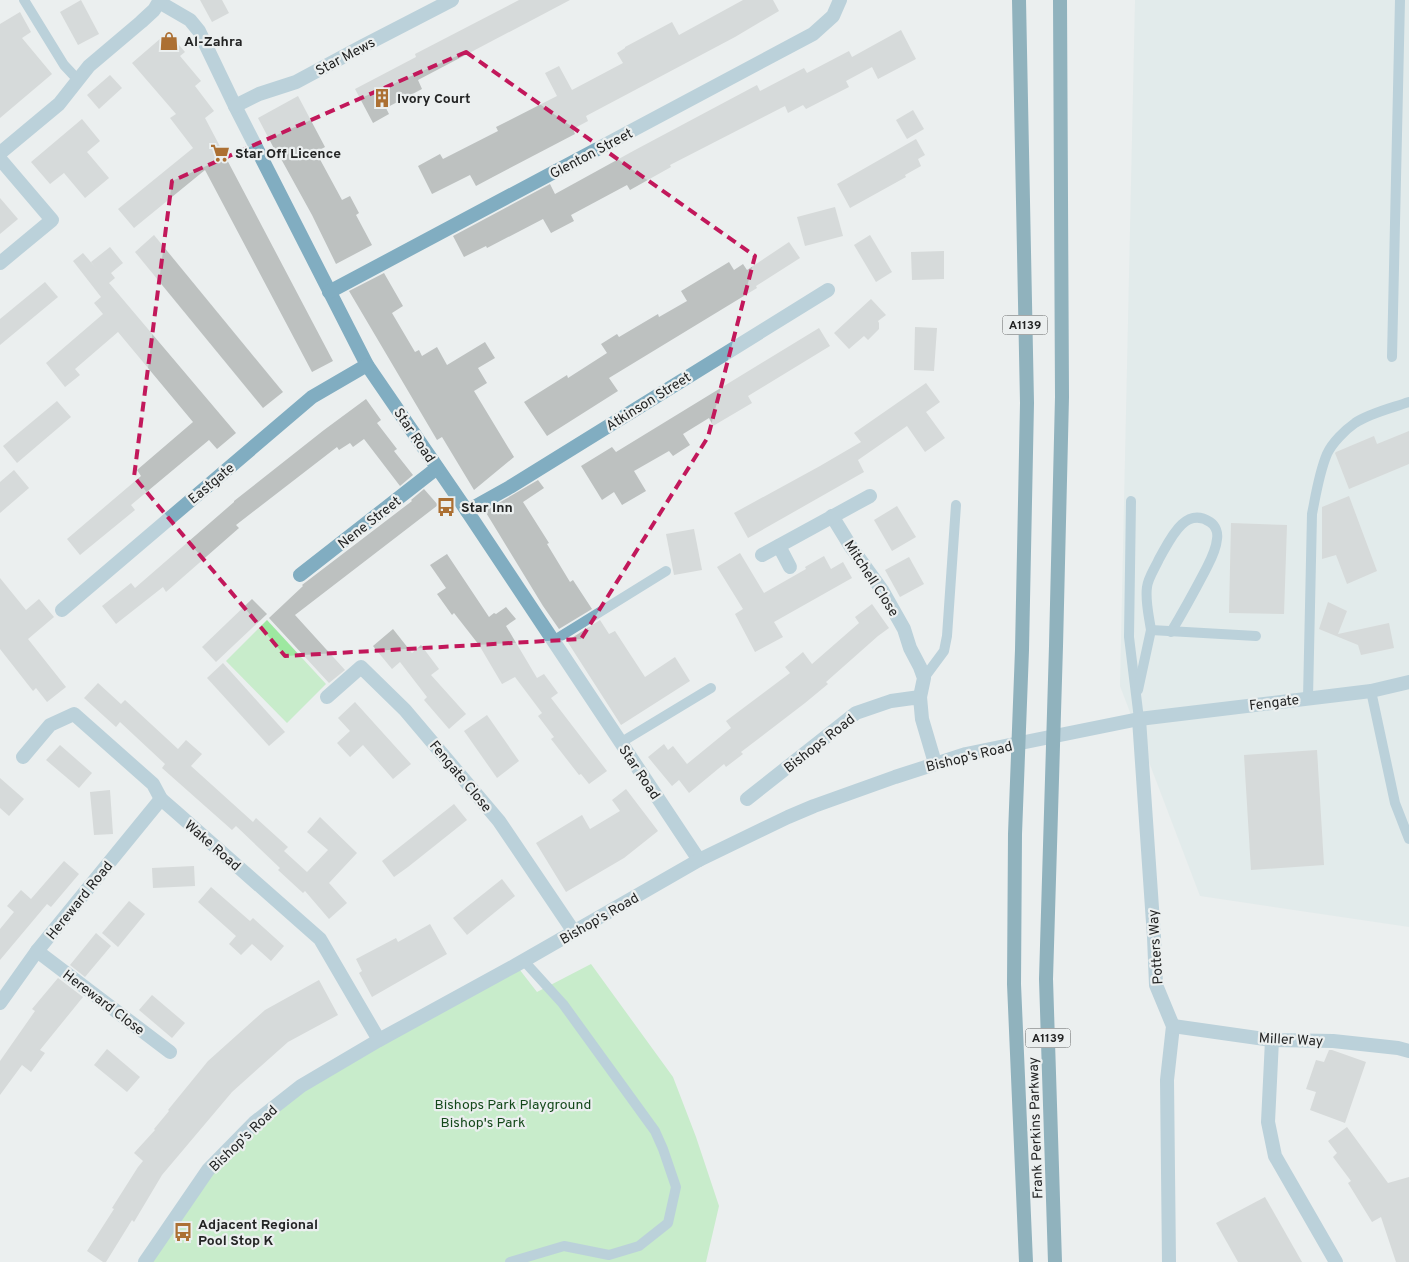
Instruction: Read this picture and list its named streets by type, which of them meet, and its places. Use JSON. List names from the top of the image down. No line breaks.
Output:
{"streets":{"highway":["A1139","Frank Perkins Parkway"],"street":["Star Mews","Glenton Street","Atkinson Street","Star Road","Eastgate","Nene Street","Mitchell Close","Fengate","Bishops Road","Bishop's Road","Fengate Close","Wake Road","Hereward Road","Potters Way","Hereward Close","Miller Way"]},"crossings":[["Star Mews","Star Road"],["Glenton Street","Star Road"],["Atkinson Street","Star Road"],["Star Road","Eastgate"],["Star Road","Nene Street"],["Star Road","Bishop's Road"],["Fengate","Bishop's Road"],["Fengate","Potters Way"],["Bishop's Road","Fengate Close"],["Bishop's Road","Wake Road"],["Bishop's Road","Potters Way"],["Wake Road","Hereward Road"],["Hereward Road","Hereward Close"],["Potters Way","Miller Way"]],"parks":["Bishops Park Playground","Bishop's Park"],"places":{"shop":["Al-Zahra"],"building":["Ivory Court"],"supermarket":["Star Off Licence"],"bus stop":["Star Inn","Adjacent Regional Pool Stop K"]}}
